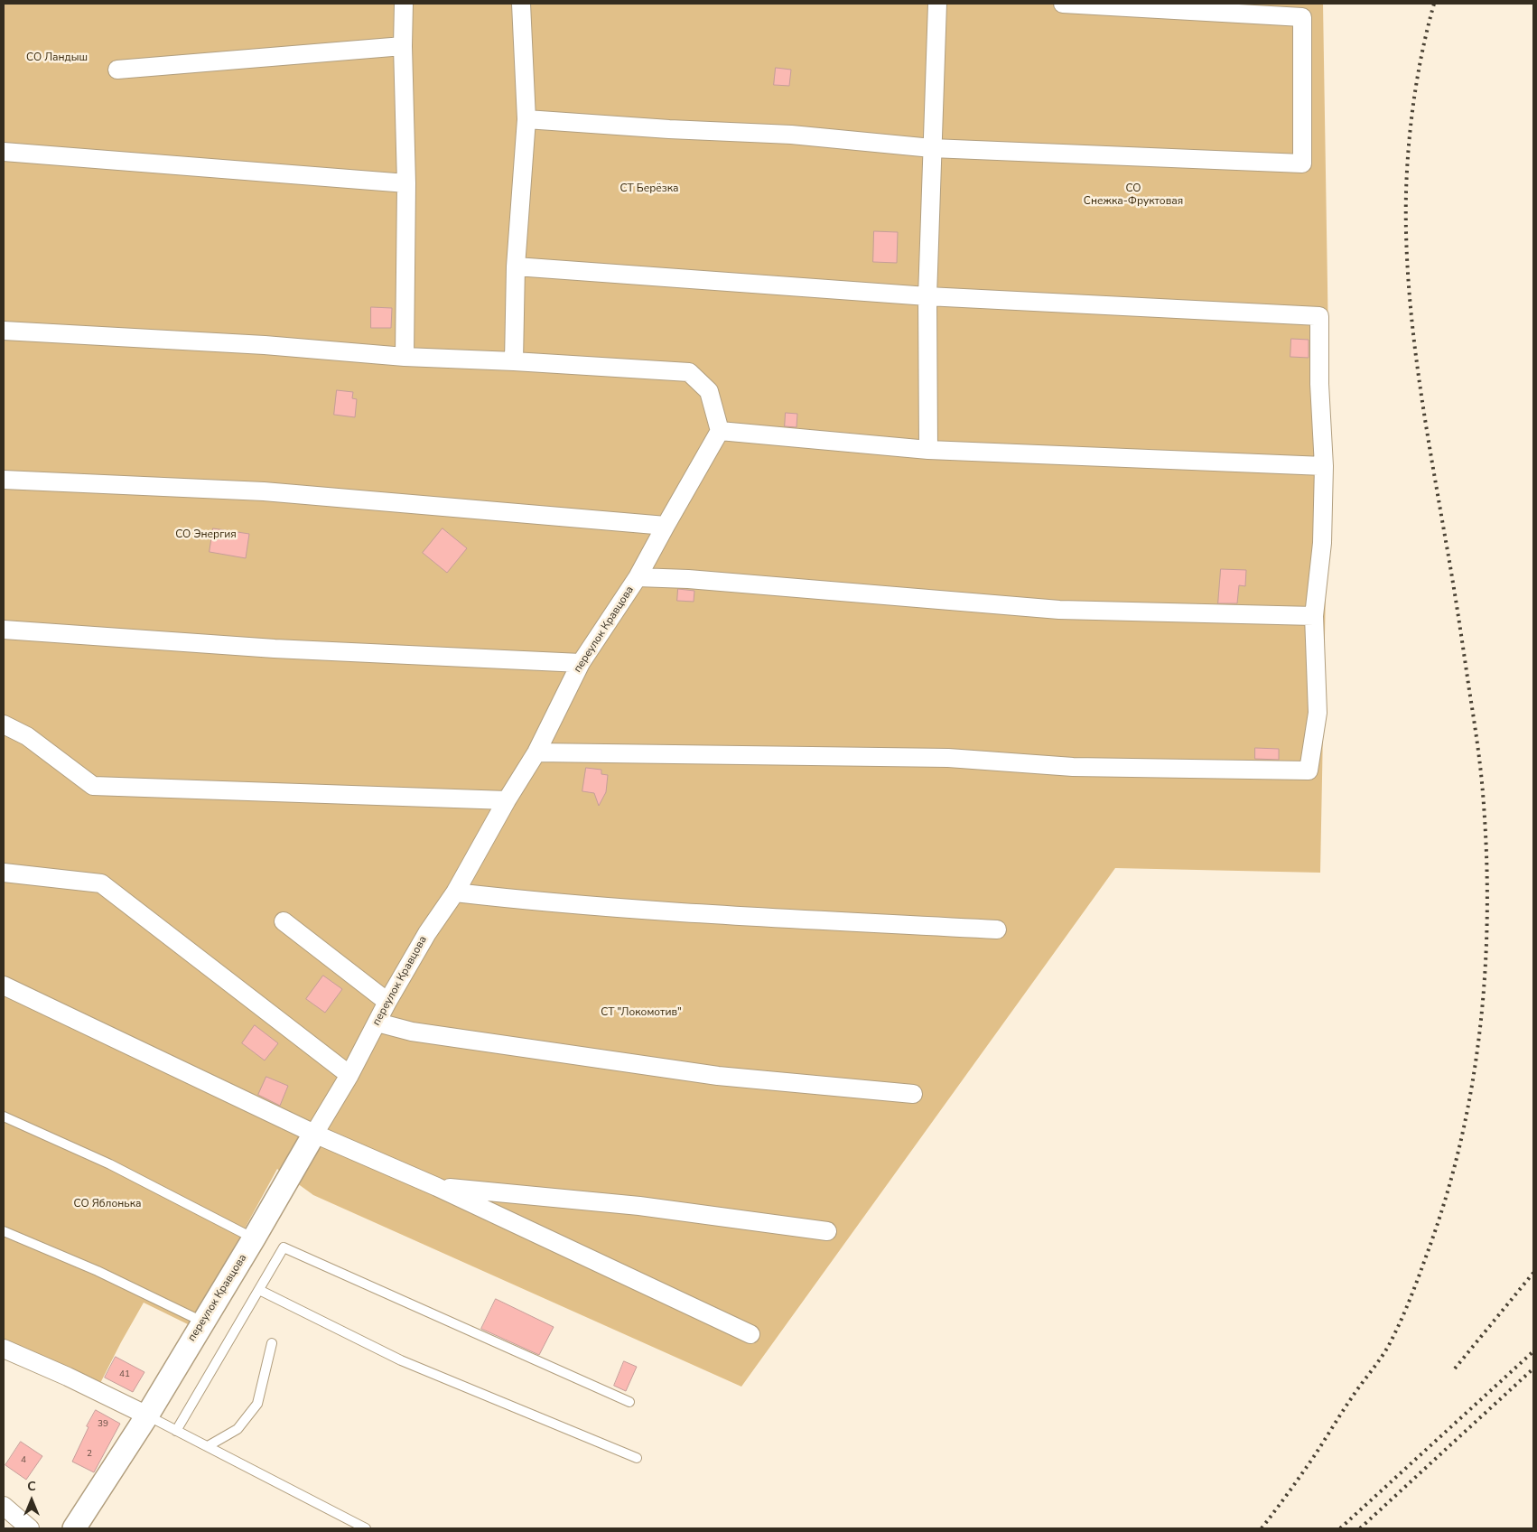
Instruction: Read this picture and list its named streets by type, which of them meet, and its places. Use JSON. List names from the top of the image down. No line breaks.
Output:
{"streets":{"street":["переулок Кравцова"]},"parks":["СО Ландыш","СТ Берёзка","СО Снежка-Фруктовая","СО Энергия","СТ \"Локомотив\"","СО Яблонька"],"house_numbers":["41","39","2","4"],"north":"top"}
